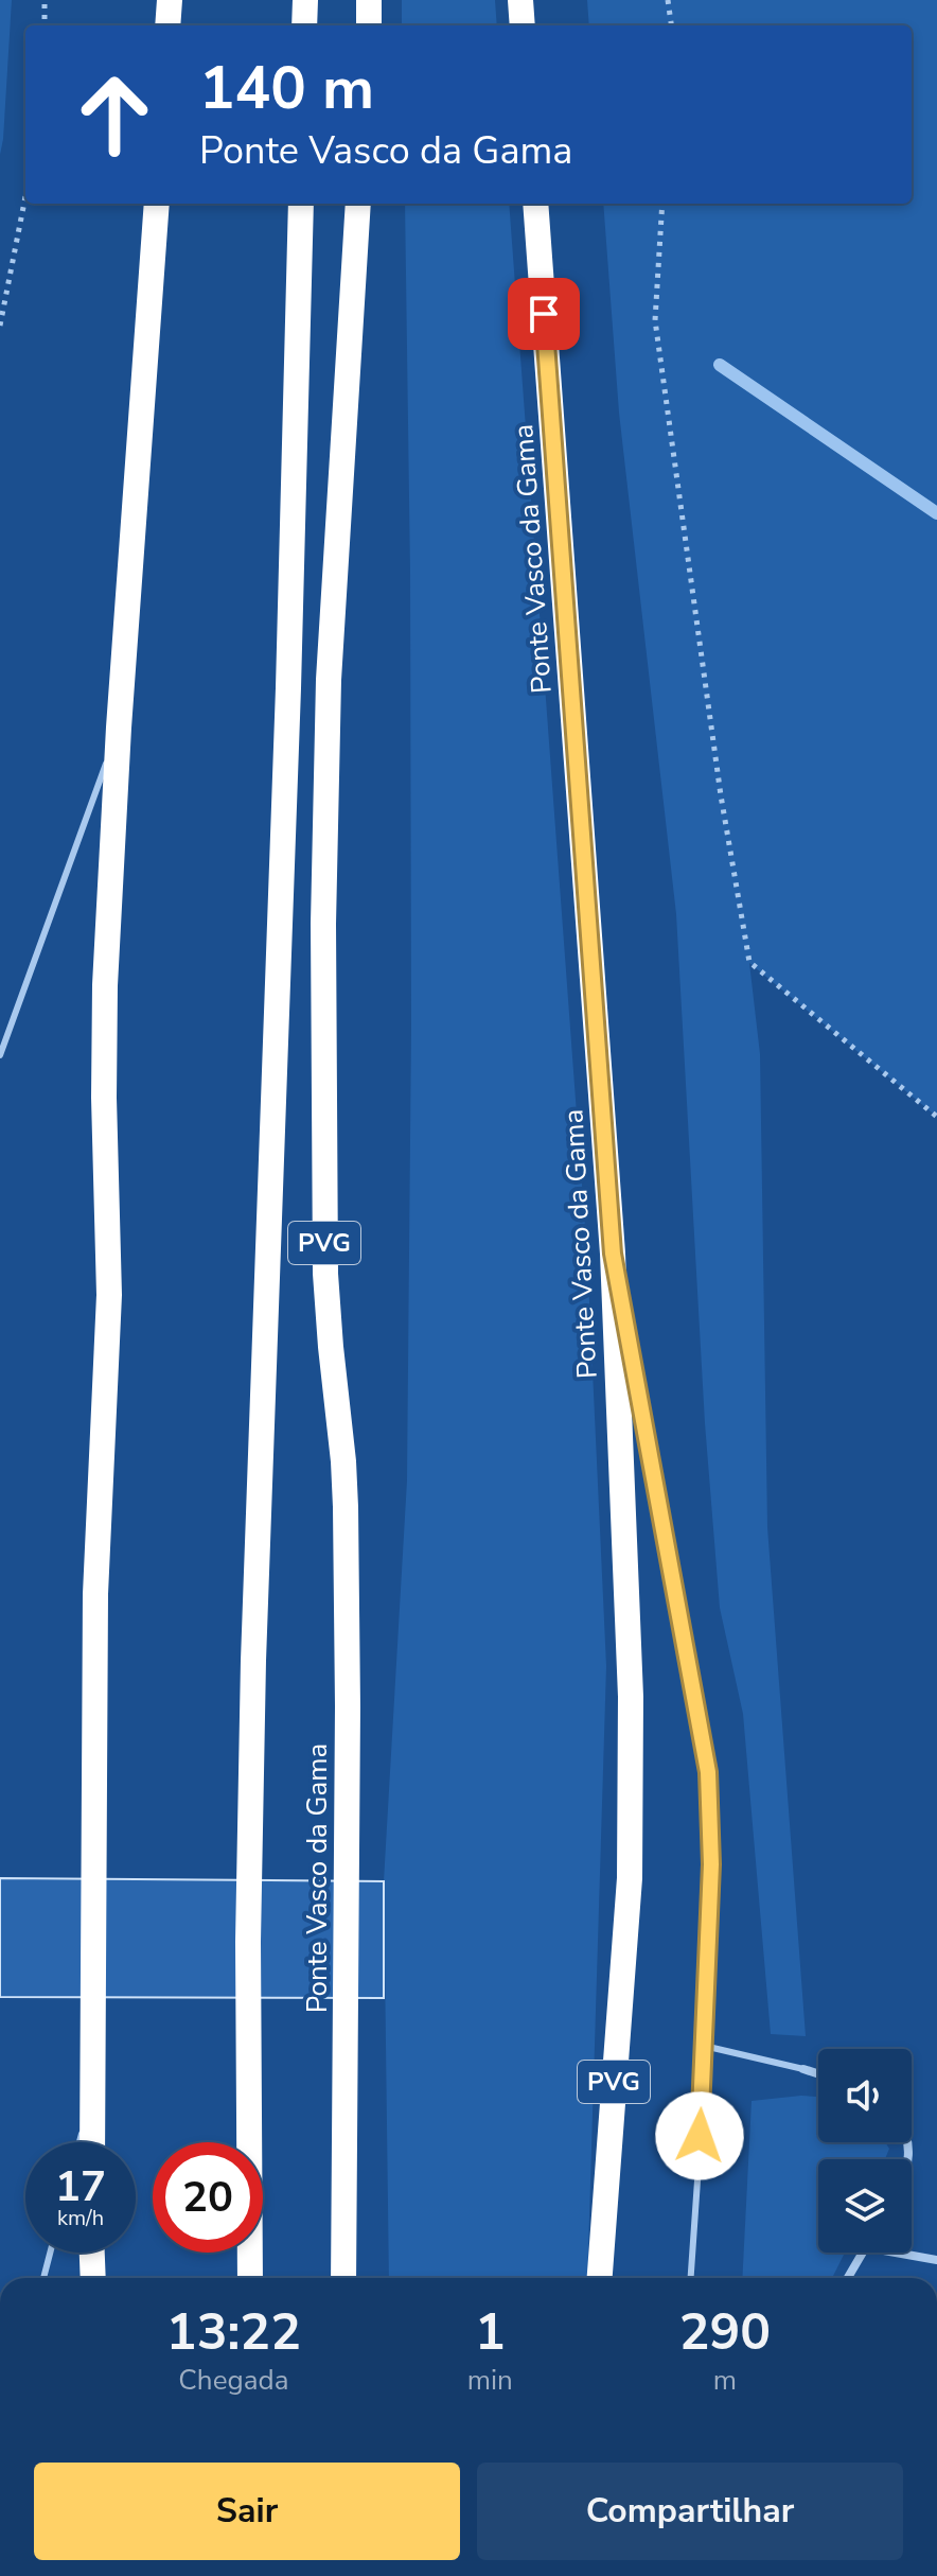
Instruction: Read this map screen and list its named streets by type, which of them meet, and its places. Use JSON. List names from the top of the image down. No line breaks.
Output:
{"streets":{"highway":["Ponte Vasco da Gama","PVG"]},"page":{"turn":["140 m","Ponte Vasco da Gama"],"speed":"17 km/h","limit":"20","eta":["13:22","Chegada","1","min","290","m"],"buttons":["Sair","Compartilhar"]}}
